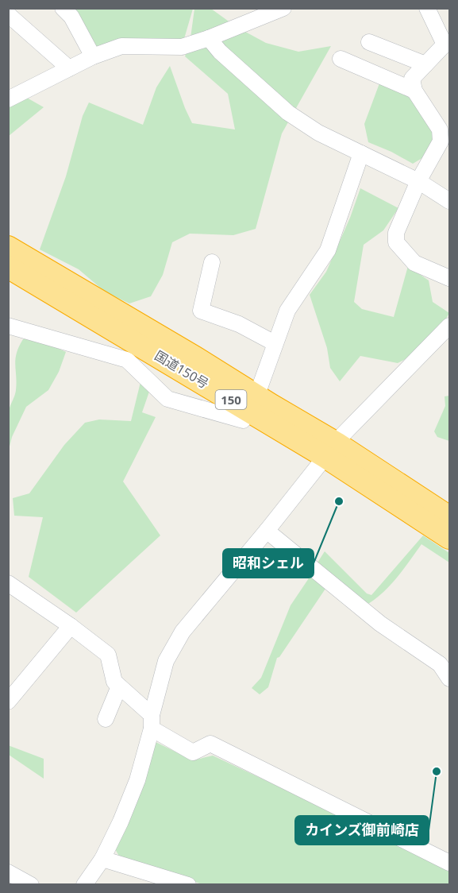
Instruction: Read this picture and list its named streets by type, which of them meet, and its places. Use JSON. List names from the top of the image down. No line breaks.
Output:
{"streets":{"highway":["国道150号","150"]},"places":["昭和シェル","カインズ御前崎店"]}
